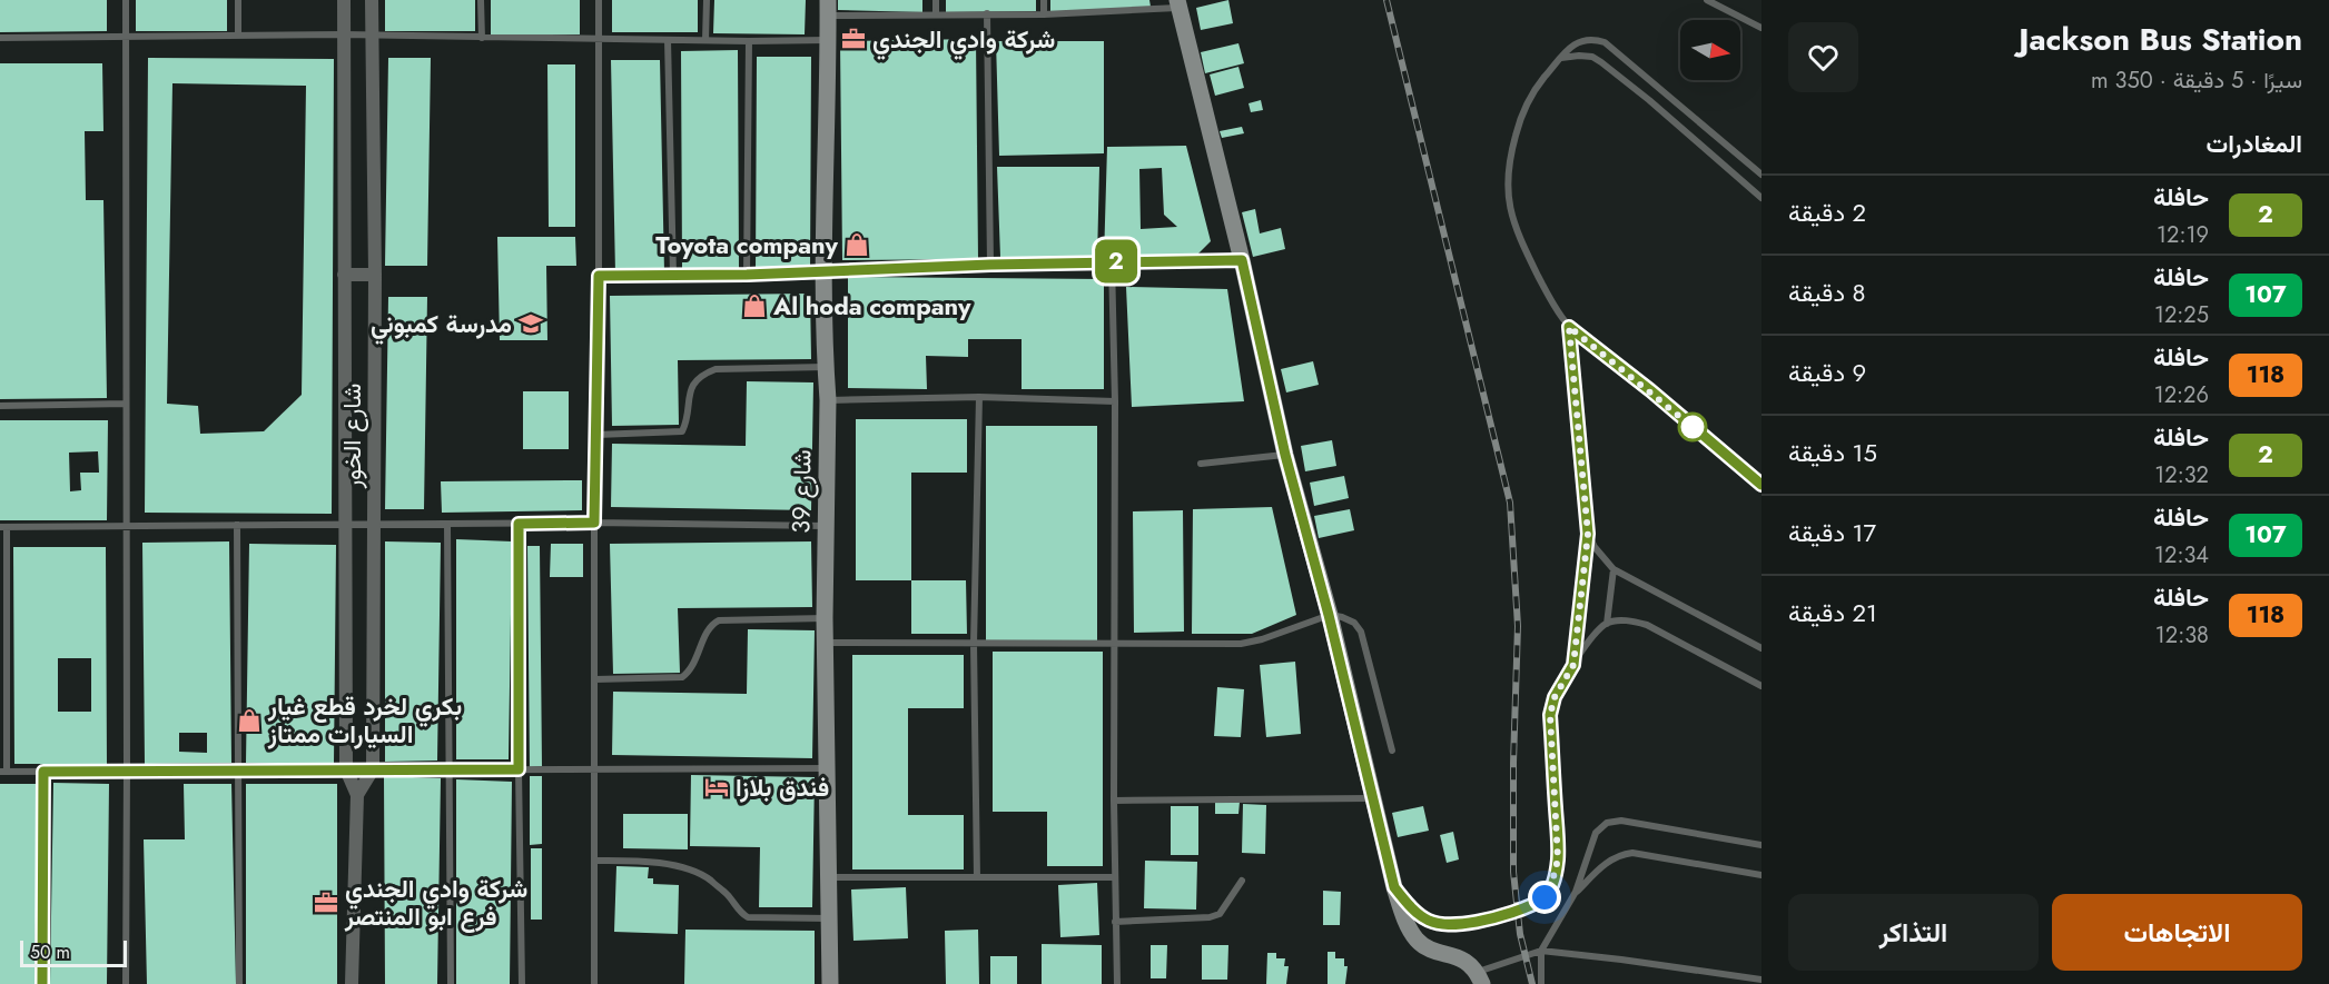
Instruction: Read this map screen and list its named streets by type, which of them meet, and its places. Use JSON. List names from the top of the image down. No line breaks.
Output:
{"streets":{"street":["شارع الخور","شارع 39"]},"places":{"office":["شركة وادي الجندي","شركة وادي الجندي فرع ابو المنتصر"],"shop":["Toyota company","Al hoda company","بكري لخرد قطع غيار السيارات ممتاز"],"school or university":["مدرسة كمبوني"],"hotel":["فندق بلازا"]},"lines":["bus line 2"],"scale_bar":"50 m","north":"right","page":{"heading":[["Jackson Bus Station","سيرًا · 5 دقيقة · 350 m"],"المغادرات"],"on_map":"2","list":[{"mark":"2","name":"حافلة","note":"12:19","value":"2 دقيقة"},{"mark":"107","name":"حافلة","note":"12:25","value":"8 دقيقة"},{"mark":"118","name":"حافلة","note":"12:26","value":"9 دقيقة"},{"mark":"2","name":"حافلة","note":"12:32","value":"15 دقيقة"},{"mark":"107","name":"حافلة","note":"12:34","value":"17 دقيقة"},{"mark":"118","name":"حافلة","note":"12:38","value":"21 دقيقة"}],"buttons":["الاتجاهات","التذاكر"],"scale":"50 m"}}
